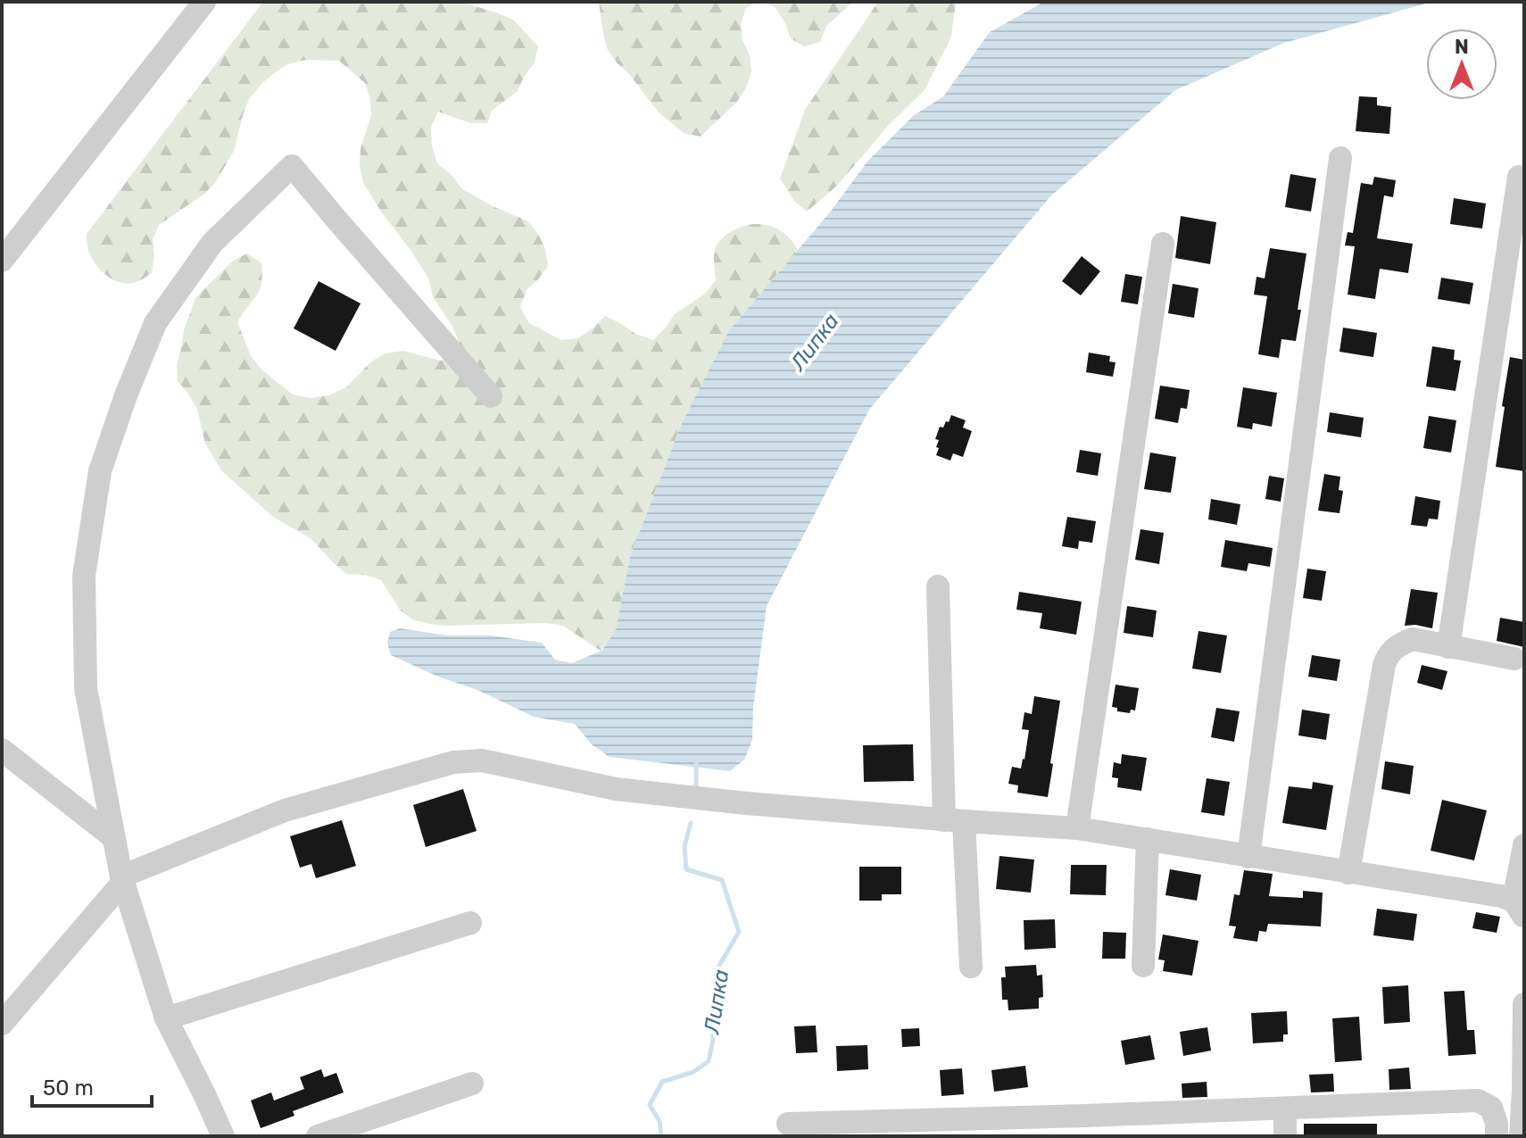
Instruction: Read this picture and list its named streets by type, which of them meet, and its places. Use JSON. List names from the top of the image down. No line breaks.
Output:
{"water":["Липка"],"scale_bar":"50 m","north":"top"}
